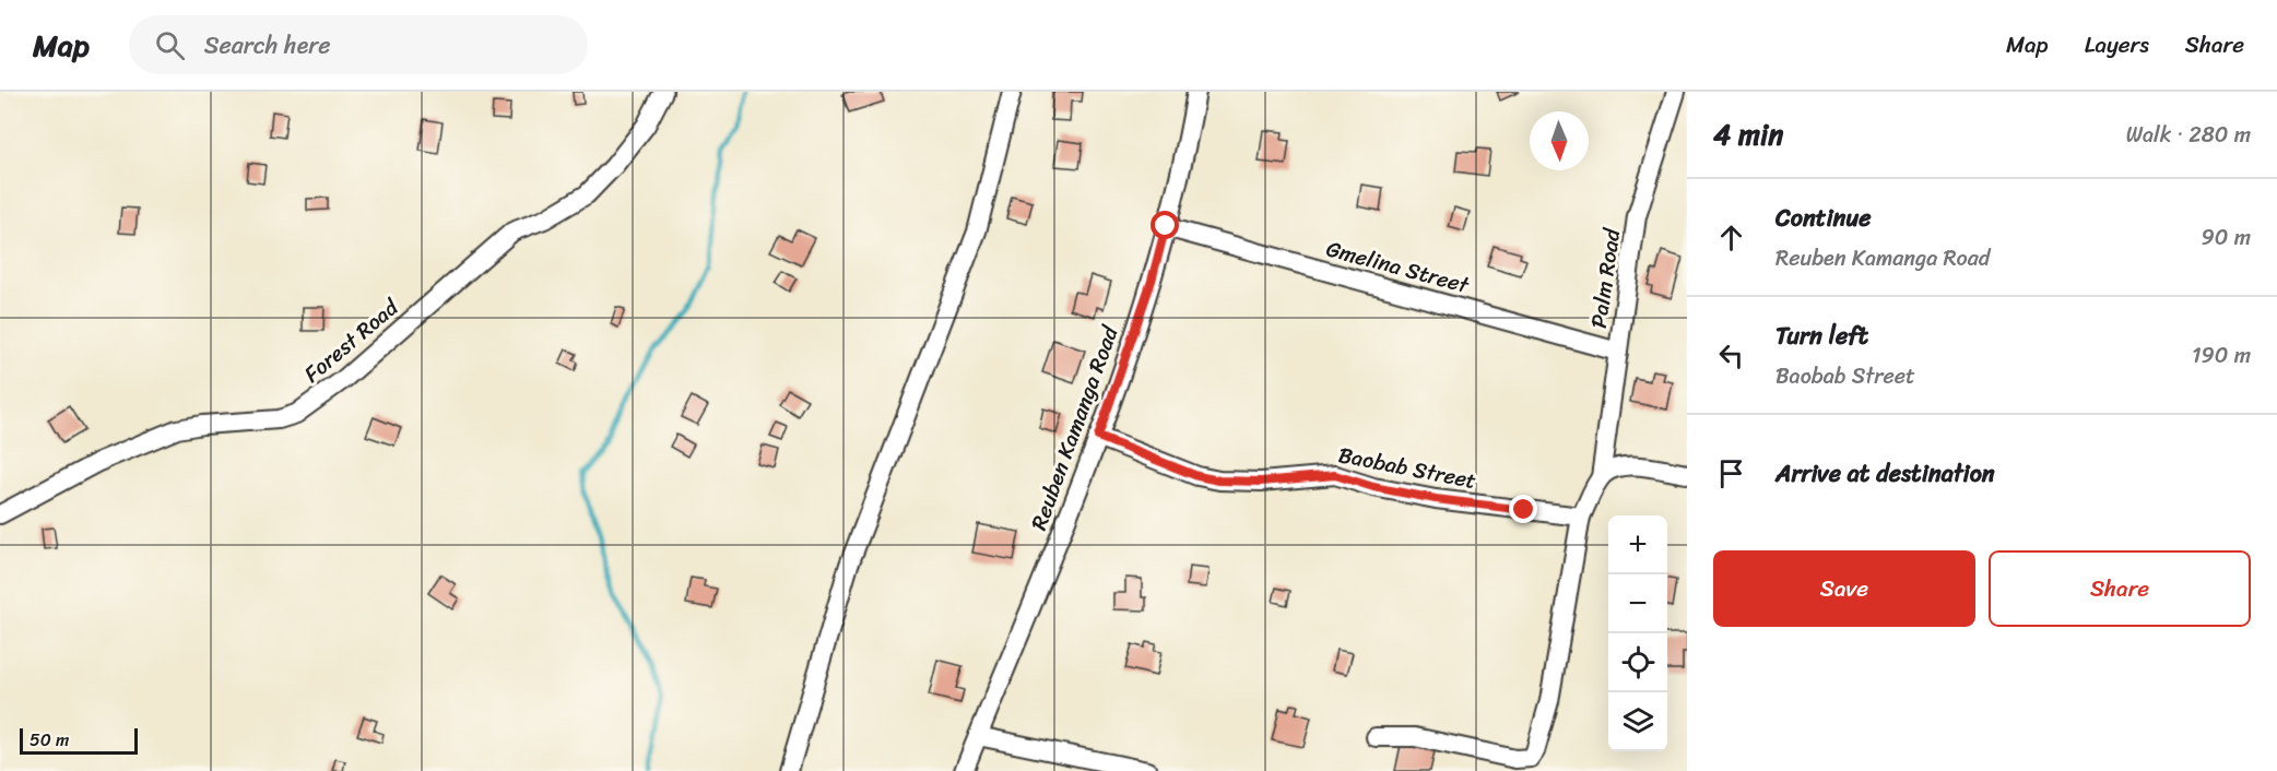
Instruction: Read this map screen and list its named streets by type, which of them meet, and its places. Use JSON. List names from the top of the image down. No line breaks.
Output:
{"streets":{"street":["Gmelina Street","Palm Road","Forest Road","Reuben Kamanga Road","Baobab Street"]},"crossings":[["Gmelina Street","Palm Road"],["Gmelina Street","Reuben Kamanga Road"],["Reuben Kamanga Road","Baobab Street"]],"scale_bar":"50 m","north":"bottom","page":{"header":"Map","search":"Search here","nav":["Map","Layers","Share"],"heading":["4 min","Walk · 280 m"],"list":[["Continue","Reuben Kamanga Road","90 m"],["Turn left","Baobab Street","190 m"],"Arrive at destination"],"map_buttons":["+","−"],"buttons":["Save","Share"],"scale":"50 m"}}
